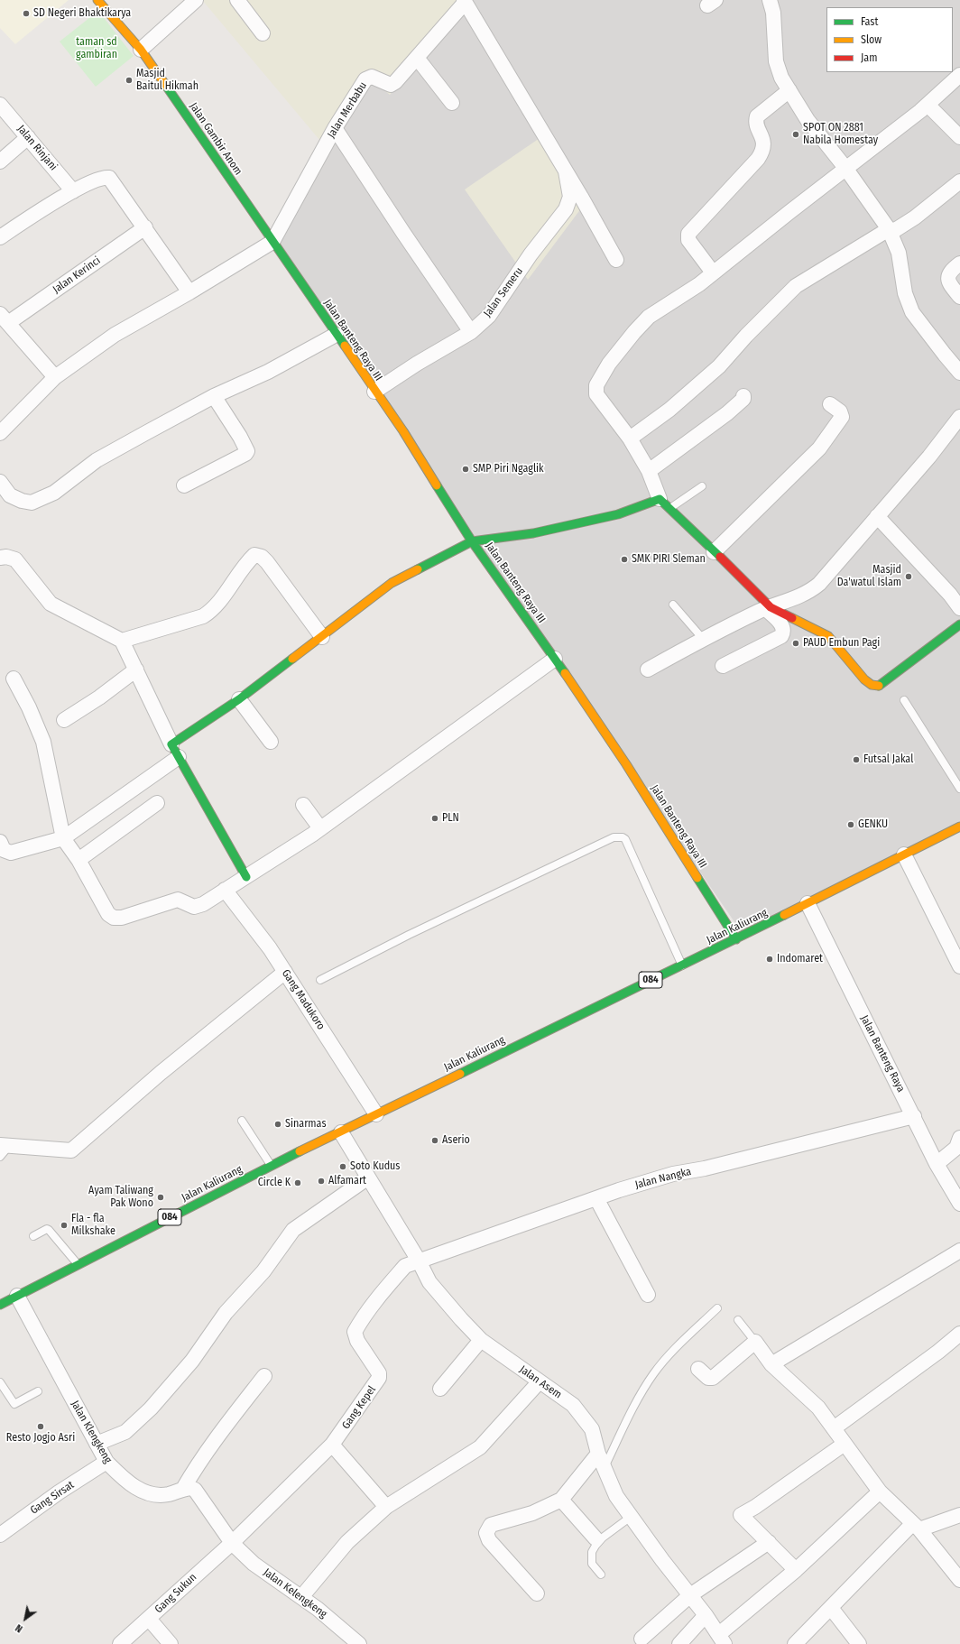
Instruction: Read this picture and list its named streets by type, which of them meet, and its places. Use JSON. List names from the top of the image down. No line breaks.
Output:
{"streets":{"street":["Jalan Merbabu","Jalan Gambir Anom","Jalan Rinjani","Jalan Kerinci","Jalan Semeru","Jalan Banteng Raya III","Jalan Kaliurang","084","Gang Madukoro","Jalan Banteng Raya","Jalan Nangka","Jalan Asem","Gang Kepel","Jalan Klengkeng","Gang Sirsat","Gang Sukun","Jalan Kelengkeng"]},"crossings":[["Jalan Merbabu","Jalan Gambir Anom"],["Jalan Merbabu","Jalan Semeru"],["Jalan Merbabu","Jalan Banteng Raya III"],["Jalan Gambir Anom","Jalan Banteng Raya III"],["Jalan Semeru","Jalan Banteng Raya III"],["Jalan Banteng Raya III","Jalan Kaliurang"],["Jalan Kaliurang","Gang Madukoro"],["Jalan Kaliurang","Jalan Banteng Raya"],["Jalan Kaliurang","Jalan Asem"],["Jalan Kaliurang","Jalan Klengkeng"],["Jalan Banteng Raya","Jalan Nangka"],["Jalan Nangka","Jalan Asem"],["Jalan Nangka","Gang Kepel"],["Jalan Asem","Gang Kepel"],["Gang Kepel","Gang Sukun"],["Gang Kepel","Jalan Kelengkeng"],["Jalan Klengkeng","Gang Sirsat"],["Gang Sukun","Jalan Kelengkeng"]],"parks":["taman sd gambiran"],"places":["SD Negeri Bhaktikarya","Masjid Baitul Hikmah","SPOT ON 2881 Nabila Homestay","SMP Piri Ngaglik","SMK PIRI Sleman","Masjid Da'watul Islam","PAUD Embun Pagi","Futsal Jakal","PLN","GENKU","Indomaret","Sinarmas","Aserio","Soto Kudus","Alfamart","Circle K","Ayam Taliwang Pak Wono","Fla - fla Milkshake","Resto Jogjo Asri"],"legend":["Fast","Slow","Jam"],"north":"bottom left"}
